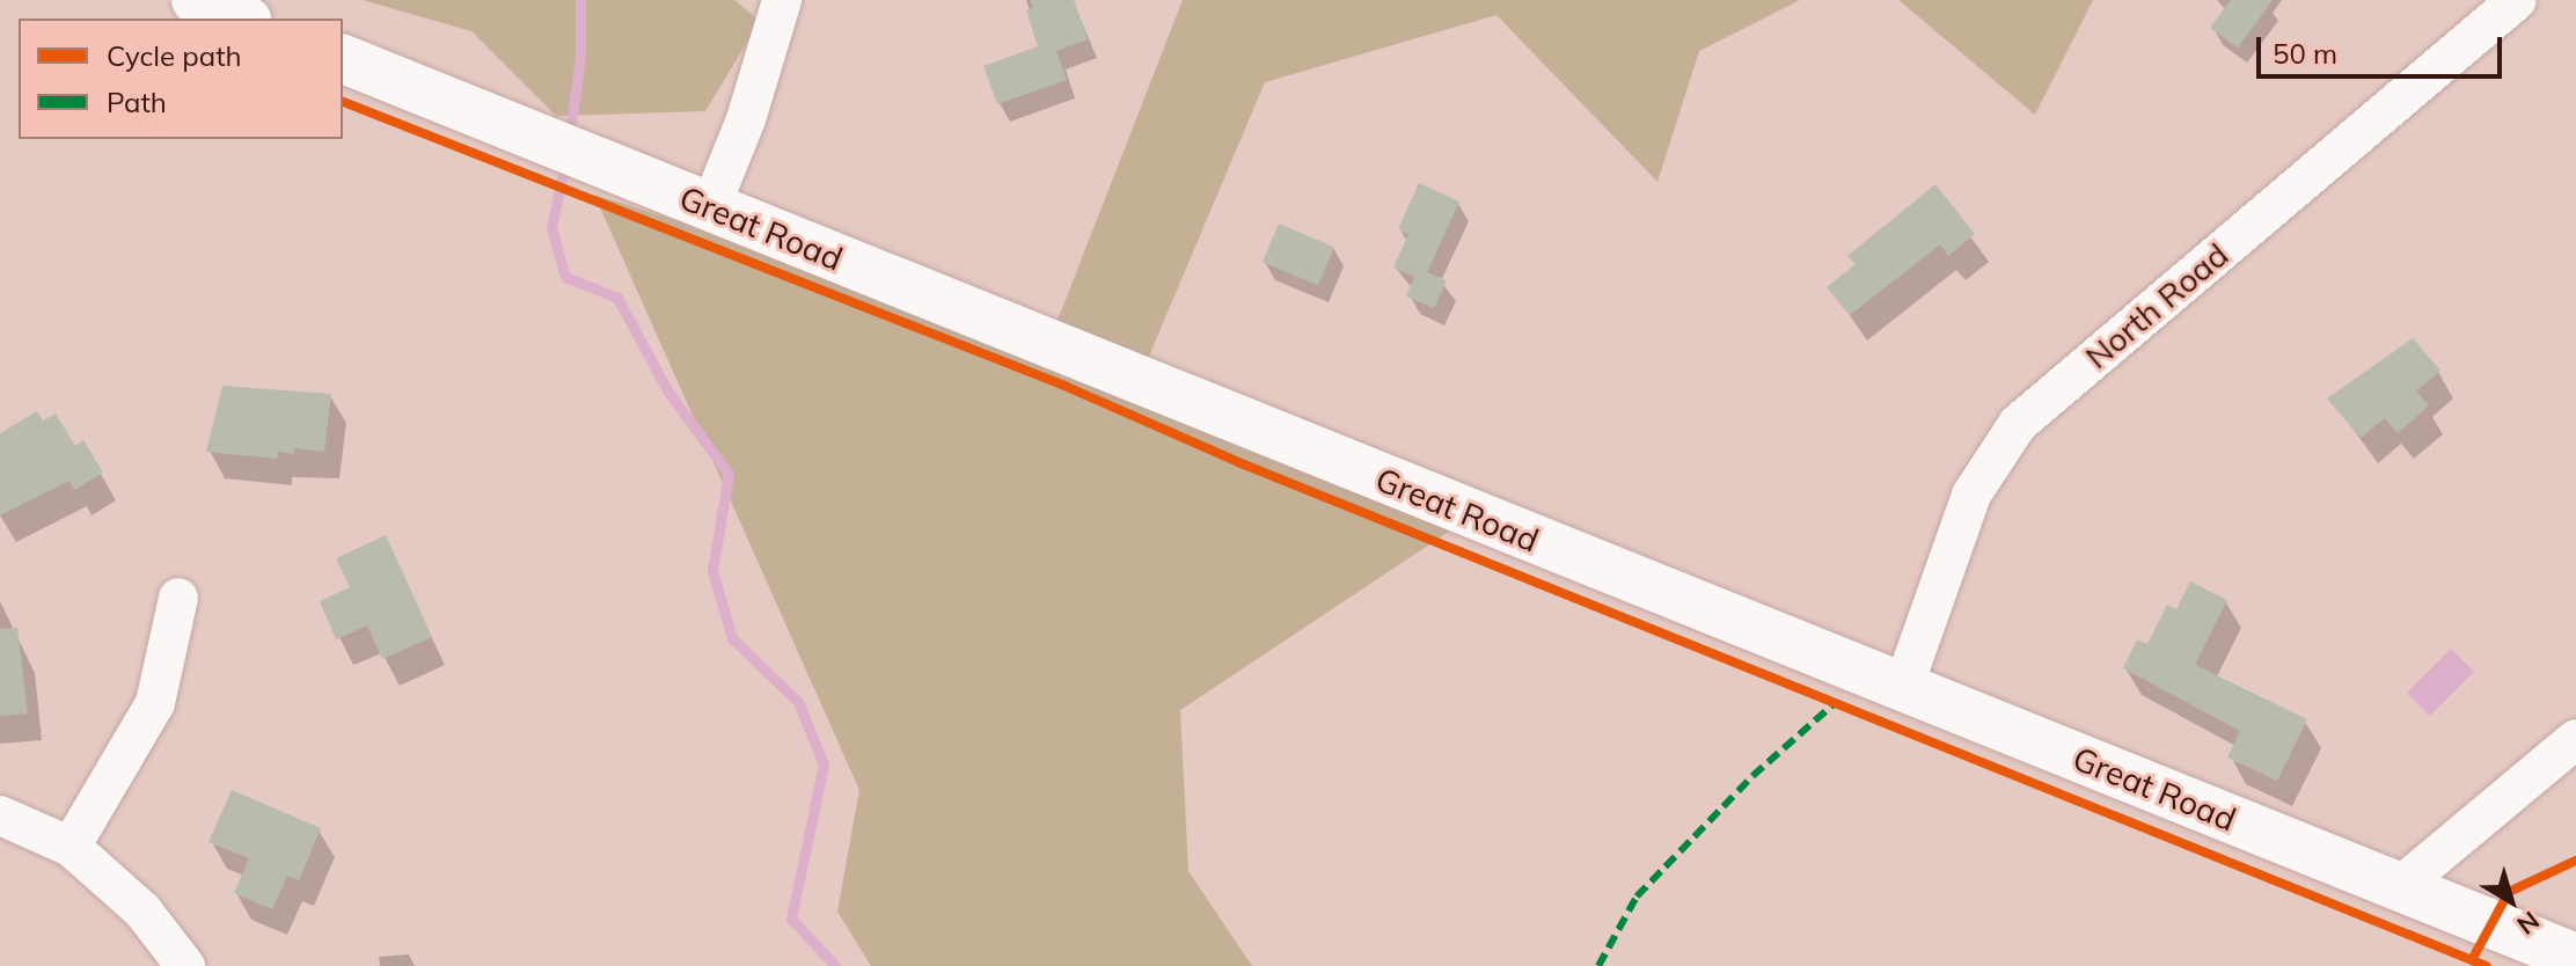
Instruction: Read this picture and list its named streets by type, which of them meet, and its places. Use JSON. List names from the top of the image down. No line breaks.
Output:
{"streets":{"street":["Great Road","North Road"]},"crossings":[["Great Road","North Road"]],"legend":["Cycle path","Path"],"scale_bar":"50 m","north":"bottom right"}
